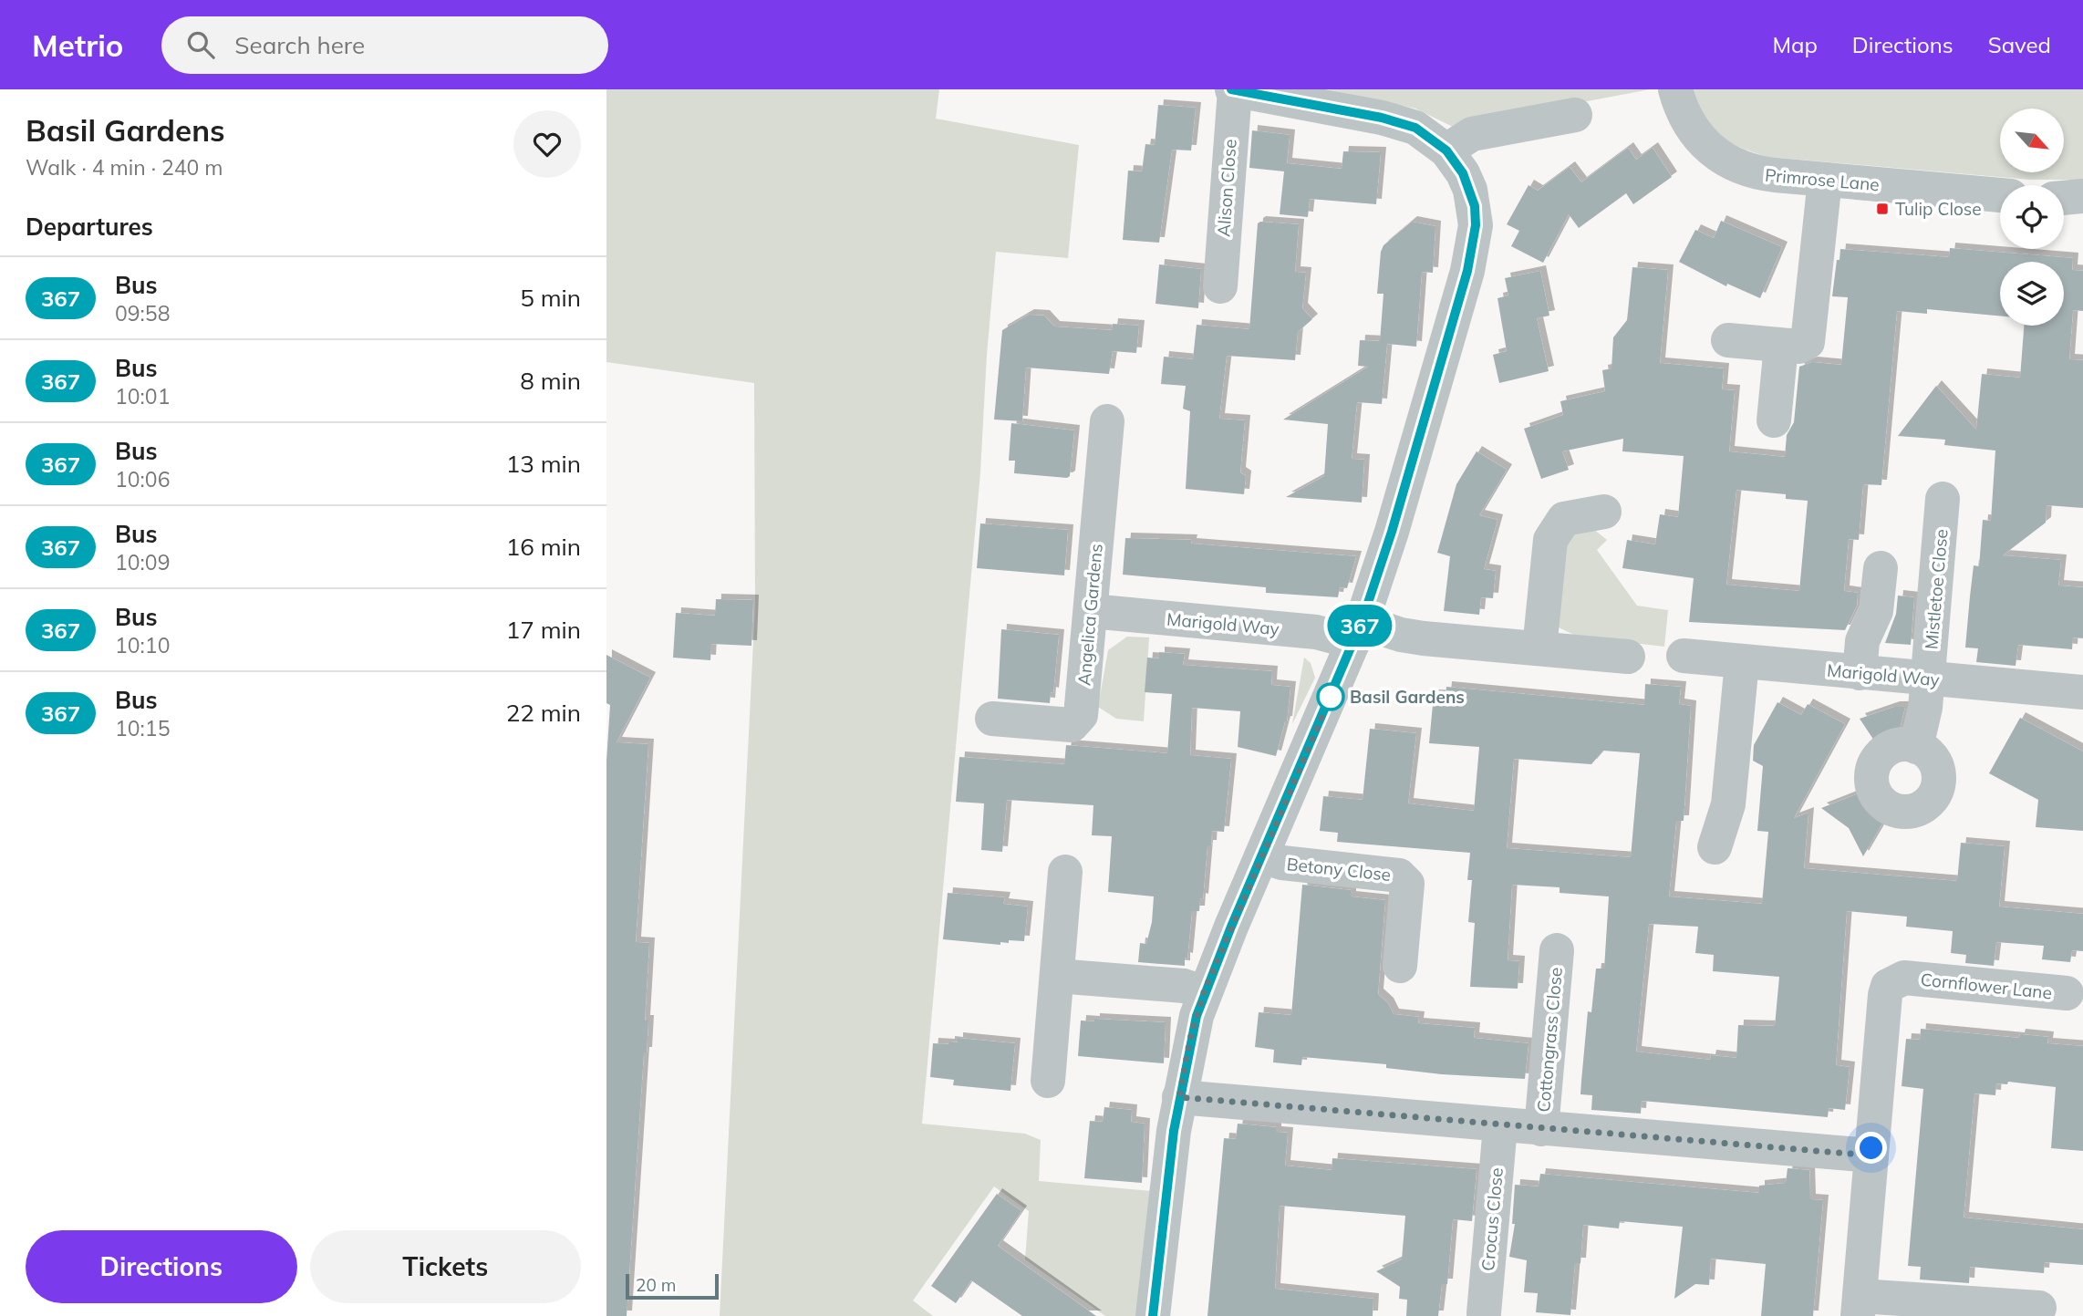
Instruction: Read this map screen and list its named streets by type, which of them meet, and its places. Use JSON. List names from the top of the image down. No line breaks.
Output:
{"streets":{"street":["Primrose Lane","Alison Close","Mistletoe Close","Angelica Gardens","Marigold Way","Betony Close","Cornflower Lane","Cottongrass Close","Crocus Close"]},"crossings":[["Mistletoe Close","Marigold Way"],["Angelica Gardens","Marigold Way"]],"places":{"transit":["Tulip Close"],"other":["Basil Gardens"]},"lines":["bus line 367"],"scale_bar":"20 m","north":"bottom right","page":{"header":"Metrio","search":"Search here","nav":["Map","Directions","Saved"],"heading":[["Basil Gardens","Walk · 4 min · 240 m"],"Departures"],"on_map":"367","list":[{"mark":"367","name":"Bus","note":"09:58","value":"5 min"},{"mark":"367","name":"Bus","note":"10:01","value":"8 min"},{"mark":"367","name":"Bus","note":"10:06","value":"13 min"},{"mark":"367","name":"Bus","note":"10:09","value":"16 min"},{"mark":"367","name":"Bus","note":"10:10","value":"17 min"},{"mark":"367","name":"Bus","note":"10:15","value":"22 min"}],"buttons":["Directions","Tickets"],"scale":"20 m"}}
